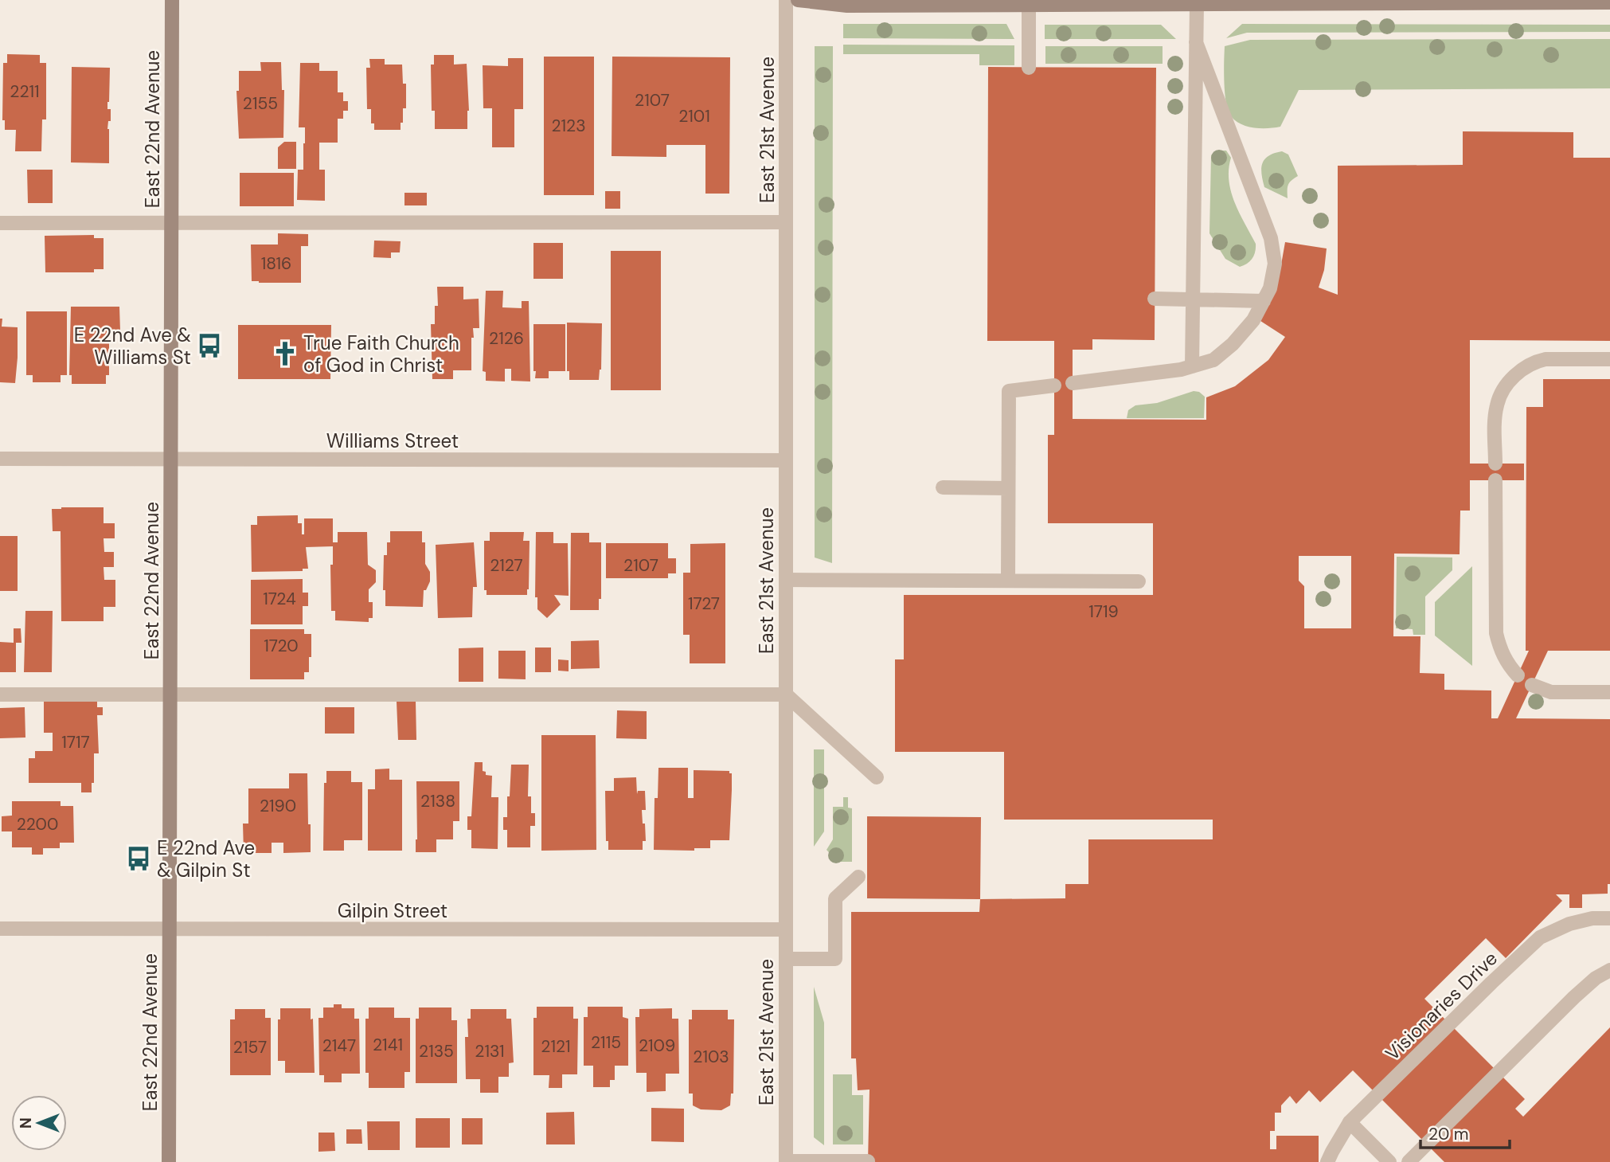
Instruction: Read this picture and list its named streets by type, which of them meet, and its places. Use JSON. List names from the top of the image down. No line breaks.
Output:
{"streets":{"street":["East 22nd Avenue","East 21st Avenue","Williams Street","Gilpin Street","Visionaries Drive"]},"crossings":[["East 22nd Avenue","Williams Street"],["East 22nd Avenue","Gilpin Street"],["East 21st Avenue","Williams Street"],["East 21st Avenue","Gilpin Street"]],"places":{"bus stop":["E 22nd Ave & Williams St","E 22nd Ave & Gilpin St"],"church":["True Faith Church of God in Christ"]},"house_numbers":["2211","2107","2155","2101","2123","1816","2126","2127","2107","1724","1727","1719","1720","1717","2138","2190","2200","2115","2141","2147","2109","2121","2157","2135","2131","2103"],"scale_bar":"20 m","north":"left"}
